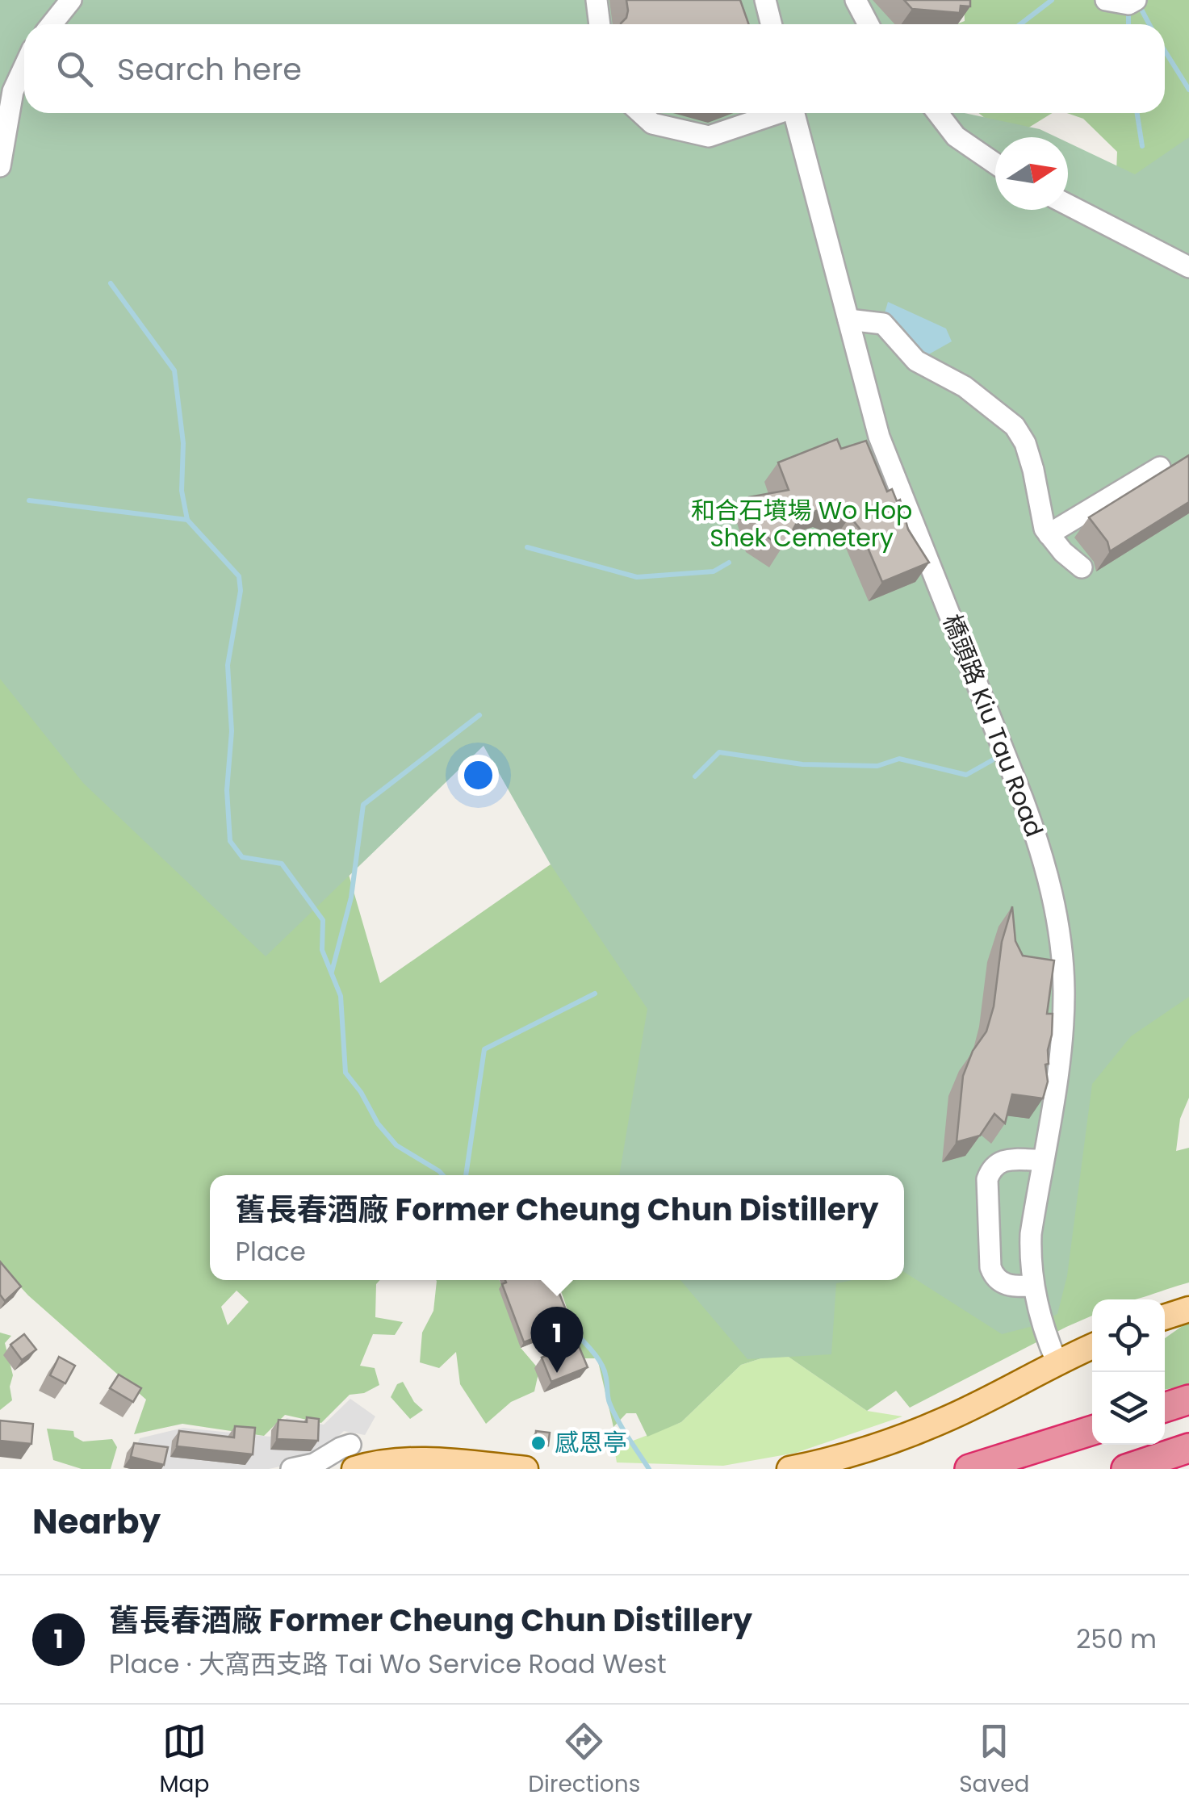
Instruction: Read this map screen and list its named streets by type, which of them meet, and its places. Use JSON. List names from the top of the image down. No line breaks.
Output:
{"streets":{"street":["橋頭路 Kiu Tau Road"]},"parks":["和合石墳場 Wo Hop Shek Cemetery"],"places":["感恩亭"],"north":"right","page":{"search":"Search here","popup":["舊長春酒廠 Former Cheung Chun Distillery","Place"],"pins":"1","heading":"Nearby","list":[{"mark":"1","name":"舊長春酒廠 Former Cheung Chun Distillery","note":"Place · 大窩西支路 Tai Wo Service Road West","value":"250 m"}],"nav":["Map","Directions","Saved"]}}
